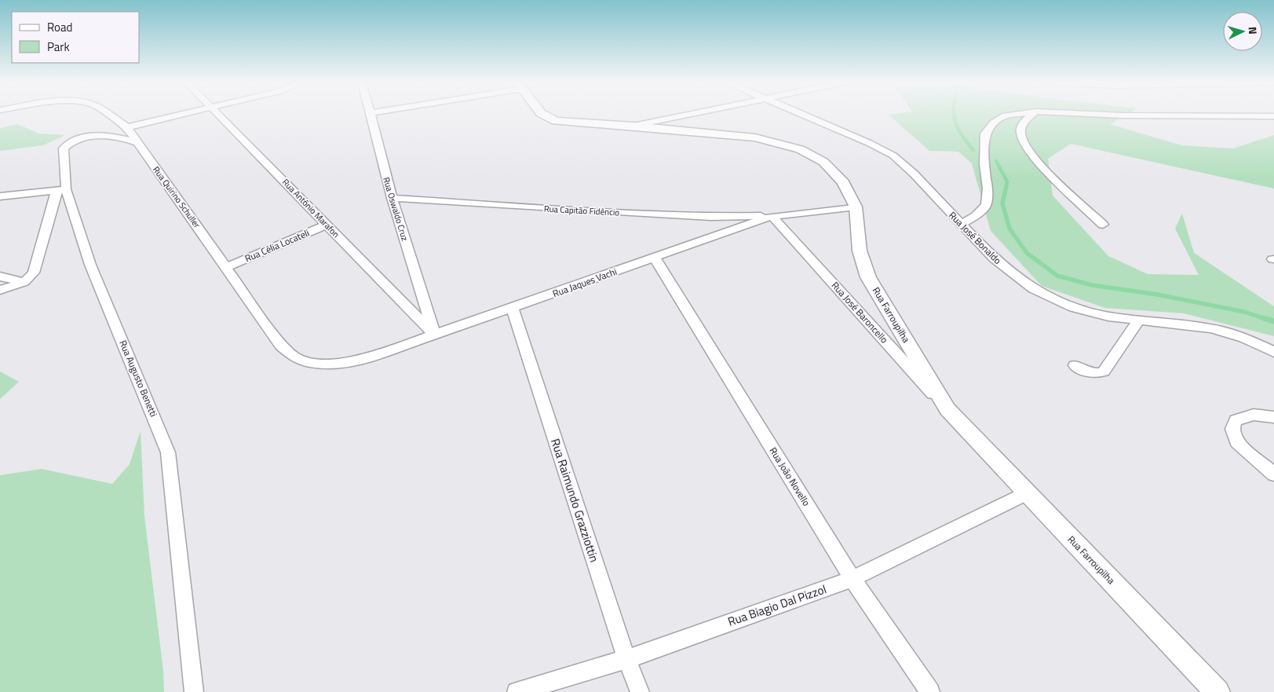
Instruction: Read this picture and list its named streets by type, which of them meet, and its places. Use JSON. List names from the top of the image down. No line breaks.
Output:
{"streets":{"street":["Rua Quirino Schuller","Rua Antônio Marafon","Rua Oswaldo Cruz","Rua Capitão Fidêncio","Rua José Bonaldo","Rua Célia Locateli","Rua Jaques Vachi","Rua José Baroncello","Rua Farroupilha","Rua Augusto Benetti","Rua João Novello","Rua Raimundo Grazziottin","Rua Biagio Dal Pizzol"]},"crossings":[["Rua Quirino Schuller","Rua Célia Locateli"],["Rua Quirino Schuller","Rua Jaques Vachi"],["Rua Quirino Schuller","Rua Augusto Benetti"],["Rua Antônio Marafon","Rua Oswaldo Cruz"],["Rua Antônio Marafon","Rua Célia Locateli"],["Rua Antônio Marafon","Rua Jaques Vachi"],["Rua Oswaldo Cruz","Rua Capitão Fidêncio"],["Rua Oswaldo Cruz","Rua Jaques Vachi"],["Rua Capitão Fidêncio","Rua Jaques Vachi"],["Rua Capitão Fidêncio","Rua José Baroncello"],["Rua Jaques Vachi","Rua José Baroncello"],["Rua Jaques Vachi","Rua Farroupilha"],["Rua Jaques Vachi","Rua João Novello"],["Rua Jaques Vachi","Rua Raimundo Grazziottin"],["Rua José Baroncello","Rua Farroupilha"],["Rua Farroupilha","Rua Biagio Dal Pizzol"],["Rua João Novello","Rua Biagio Dal Pizzol"],["Rua Raimundo Grazziottin","Rua Biagio Dal Pizzol"]],"legend":["Road","Park"],"north":"right"}
